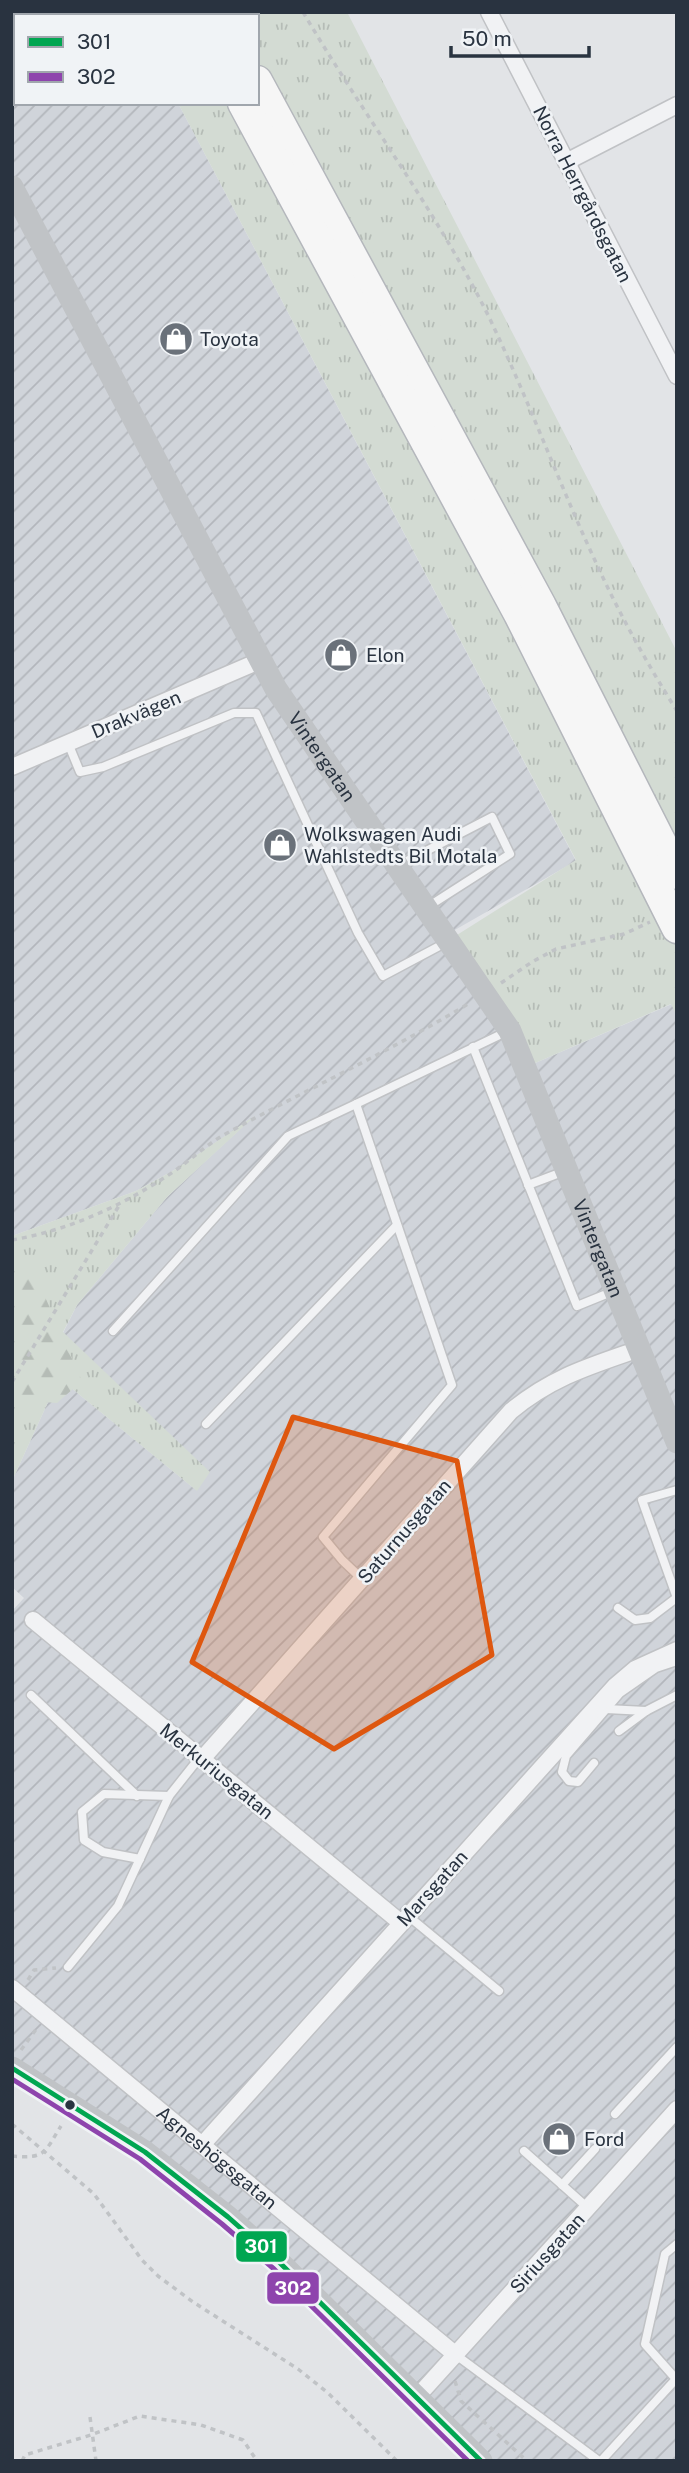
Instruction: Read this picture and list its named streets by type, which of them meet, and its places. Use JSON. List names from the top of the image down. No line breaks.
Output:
{"streets":{"street":["Norra Herrgårdsgatan","Drakvägen","Vintergatan","Saturnusgatan","Merkuriusgatan","Marsgatan","Agneshögsgatan","Siriusgatan"]},"crossings":[["Drakvägen","Vintergatan"],["Vintergatan","Saturnusgatan"],["Saturnusgatan","Merkuriusgatan"],["Merkuriusgatan","Marsgatan"],["Marsgatan","Agneshögsgatan"],["Agneshögsgatan","Siriusgatan"]],"places":{"shop":["Toyota","Elon","Wolkswagen Audi Wahlstedts Bil Motala","Ford"]},"lines":["transit line 301","transit line 302"],"legend":["301","302"],"scale_bar":"50 m"}
